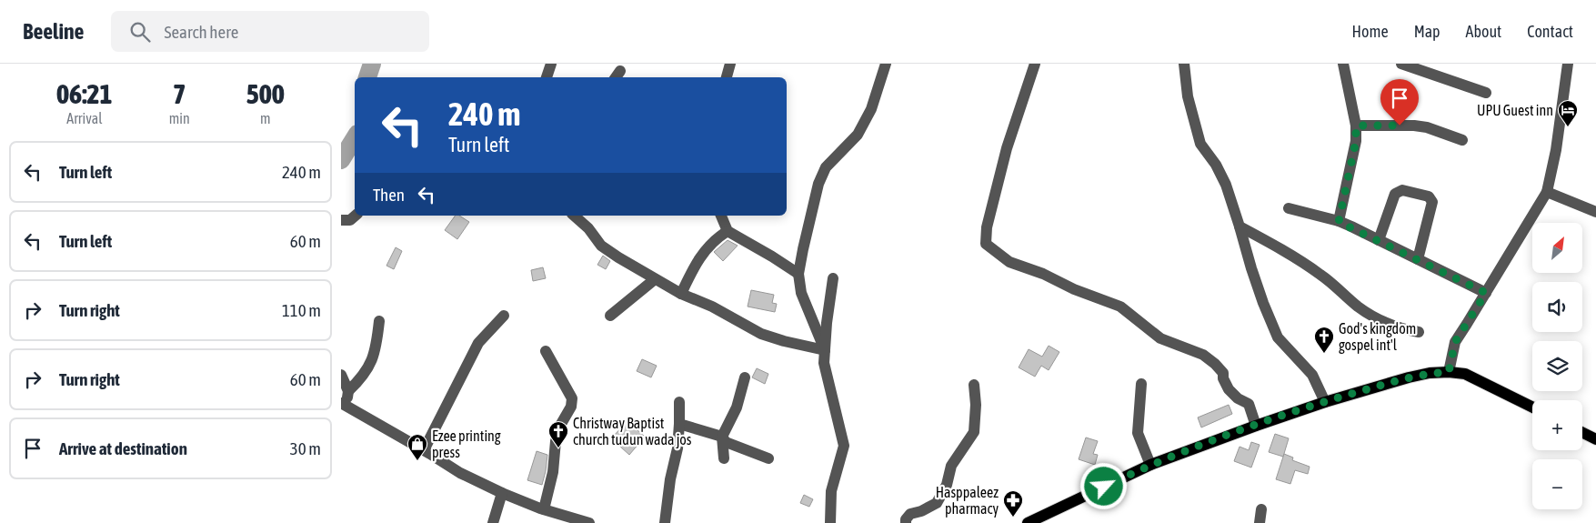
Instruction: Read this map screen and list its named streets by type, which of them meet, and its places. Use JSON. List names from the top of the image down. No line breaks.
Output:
{"places":{"hotel":["UPU Guest inn"],"church":["God's kingdom gospel int'l","Christway Baptist church tudun wada jos"],"shop":["Ezee printing press"],"pharmacy":["Hasppaleez pharmacy"]},"north":"top right","page":{"header":"Beeline","search":"Search here","nav":["Home","Map","About","Contact"],"eta":["06:21","Arrival","7","min","500","m"],"turn":["240 m","Turn left"],"list":[{"name":"Turn left","value":"240 m"},{"name":"Turn left","value":"60 m"},{"name":"Turn right","value":"110 m"},{"name":"Turn right","value":"60 m"},{"name":"Arrive at destination","value":"30 m"}],"then":"Then","map_buttons":["+","−"]}}
